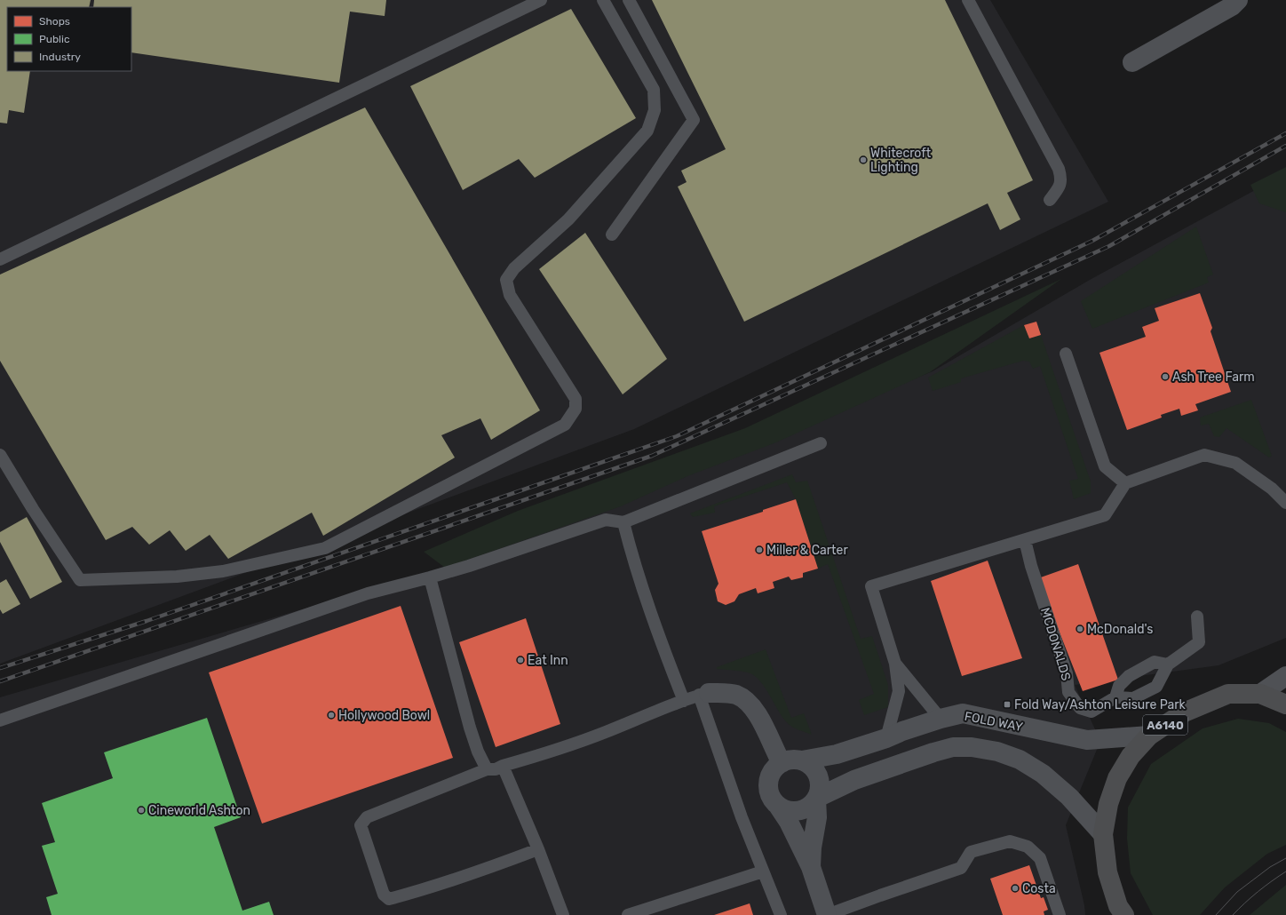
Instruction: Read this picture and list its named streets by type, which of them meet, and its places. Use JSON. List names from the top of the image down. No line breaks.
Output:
{"streets":{"highway":["A6140"],"street":["FOLD WAY"],"lane":["MCDONALDS"]},"crossings":[["FOLD WAY","A6140"]],"places":{"other":["Whitecroft Lighting","Ash Tree Farm","Miller & Carter","McDonald's","Eat Inn","Hollywood Bowl","Cineworld Ashton","Costa"],"transit":["Fold Way/Ashton Leisure Park"]},"legend":["Shops","Public","Industry"]}
